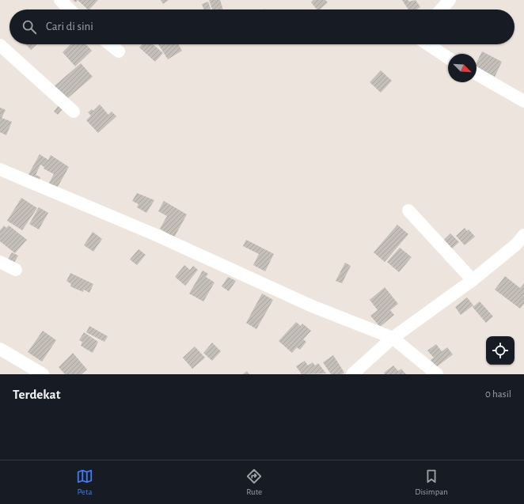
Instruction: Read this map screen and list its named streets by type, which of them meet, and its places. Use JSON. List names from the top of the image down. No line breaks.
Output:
{"north":"bottom right","page":{"search":"Cari di sini","heading":["Terdekat","0 hasil"],"nav":["Peta","Rute","Disimpan"]}}
